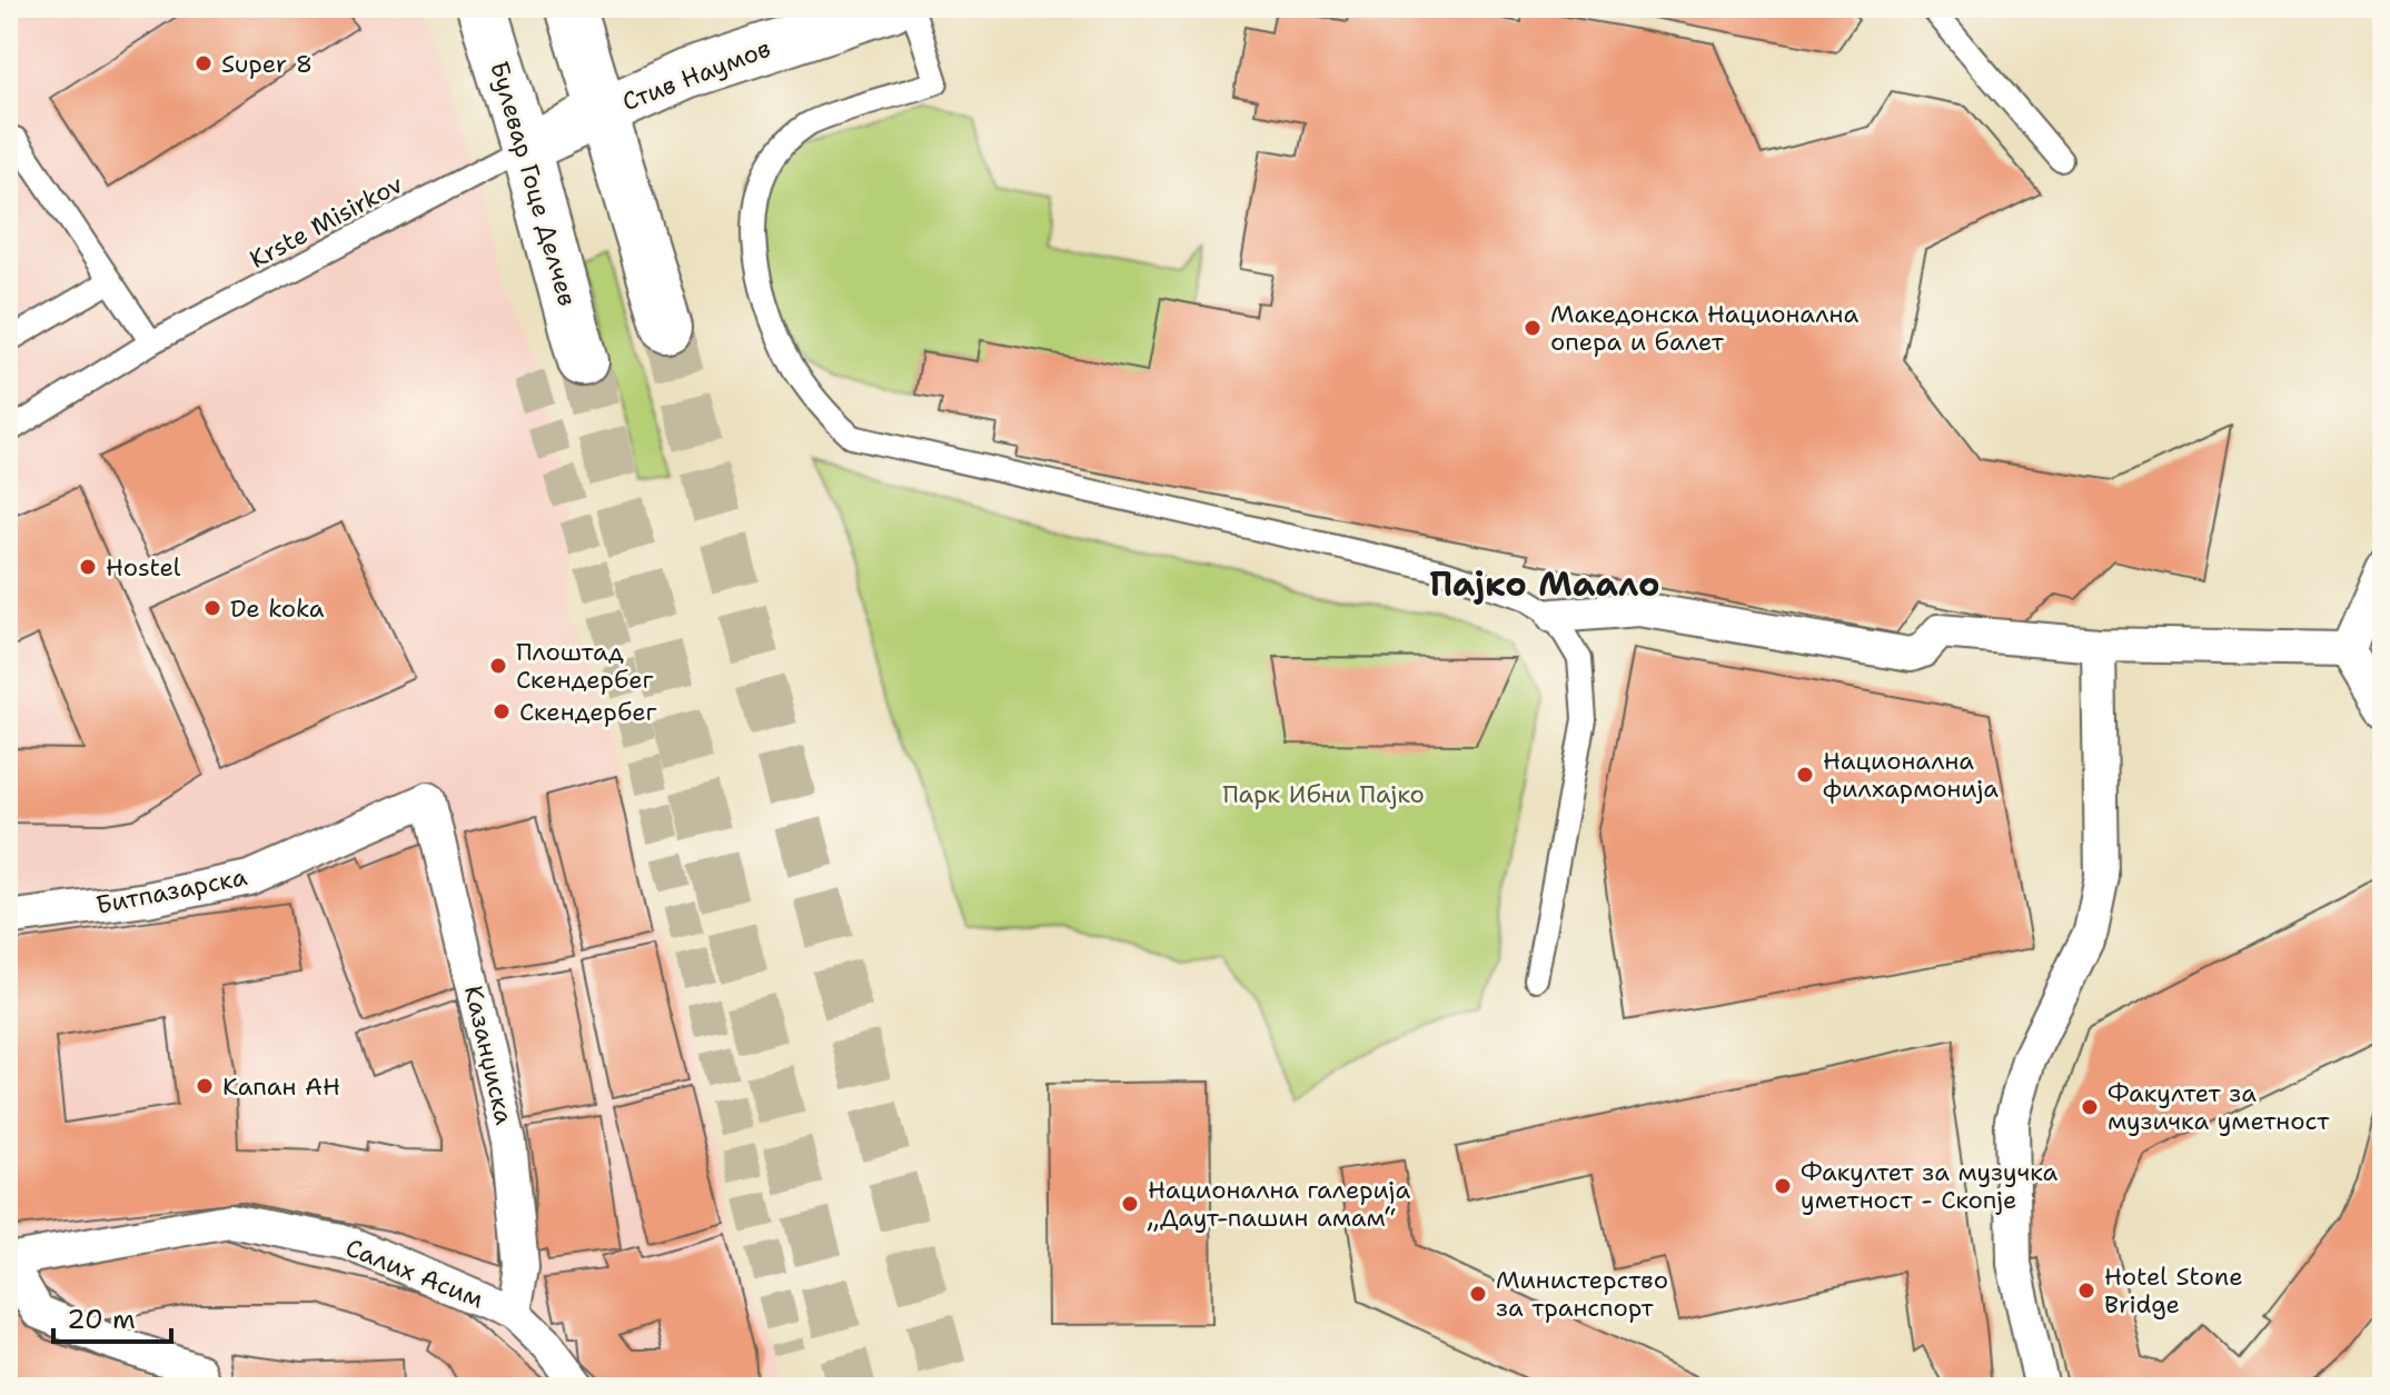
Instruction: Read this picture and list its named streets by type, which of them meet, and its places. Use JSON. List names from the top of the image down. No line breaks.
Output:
{"streets":{"street":["Стив Наумов","Булевар Гоце Делчев","Битпазарска","Казанџиска","Салих Асим"],"lane":["Krste Misirkov"]},"crossings":[["Стив Наумов","Булевар Гоце Делчев"],["Стив Наумов","Krste Misirkov"],["Булевар Гоце Делчев","Krste Misirkov"],["Битпазарска","Казанџиска"],["Казанџиска","Салих Асим"]],"districts":["Пајко Маало"],"parks":["Парк Ибни Пајко"],"places":["Super 8","Македонска Национална опера и балет","Hostel","De koka","Плоштад Скендербег","Скендербег","Национална филхармонија","Капан АН","Факултет за музичка уметност","Факултет за музучка уметност - Скопје","Национална галерија „Даут-пашин амам“","Hotel Stone Bridge","Министерство за транспорт"],"scale_bar":"20 m"}
